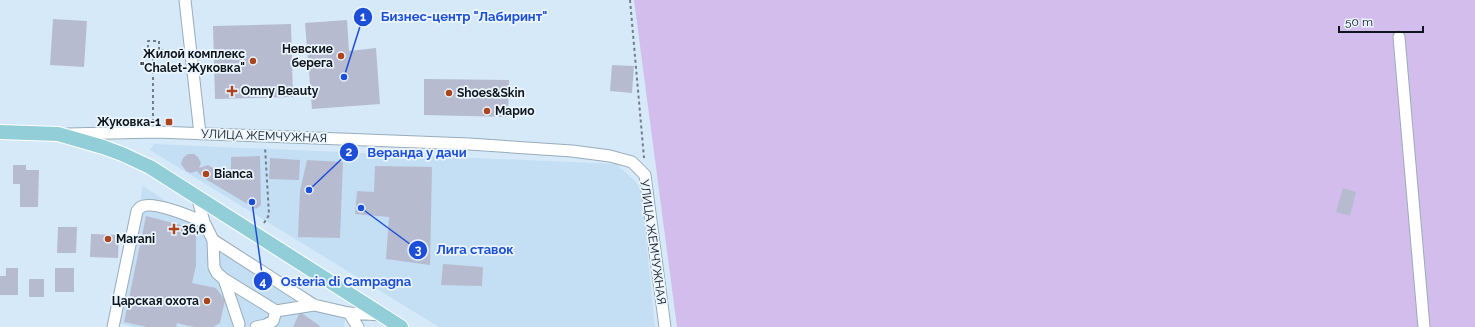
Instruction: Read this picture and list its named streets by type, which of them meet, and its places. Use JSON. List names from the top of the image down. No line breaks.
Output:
{"streets":{"street":["УЛИЦА ЖЕМЧУЖНАЯ"]},"places":{"other":["Невские берега","Жилой комплекс \"Chalet-Жуковка\"","Бизнес-центр \"Лабиринт\"","Shoes&Skin","Марио","Bianca","Веранда у дачи","Osteria di Campagna","Лига ставок","Marani","Царская охота"],"health":["Omny Beauty","36,6"],"transit":["Жуковка-1"]},"scale_bar":"50 m"}
